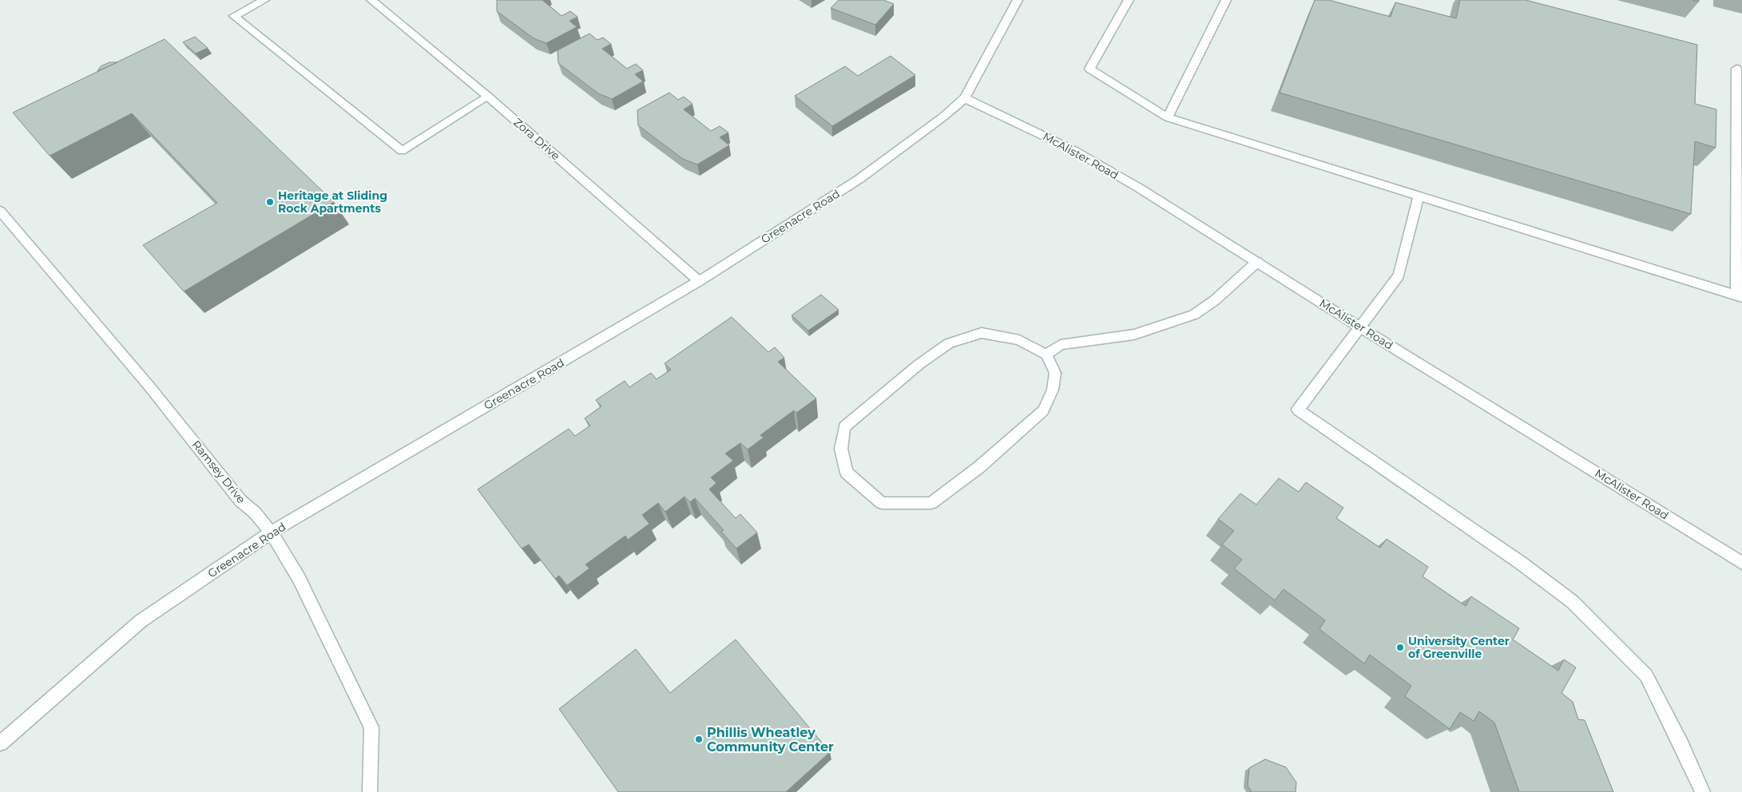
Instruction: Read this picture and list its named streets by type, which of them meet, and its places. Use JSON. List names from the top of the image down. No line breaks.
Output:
{"streets":{"street":["Zora Drive","McAlister Road","Greenacre Road","Ramsey Drive"]},"crossings":[["Zora Drive","Greenacre Road"],["McAlister Road","Greenacre Road"],["Greenacre Road","Ramsey Drive"]],"places":["Heritage at Sliding Rock Apartments","University Center of Greenville","Phillis Wheatley Community Center"]}
